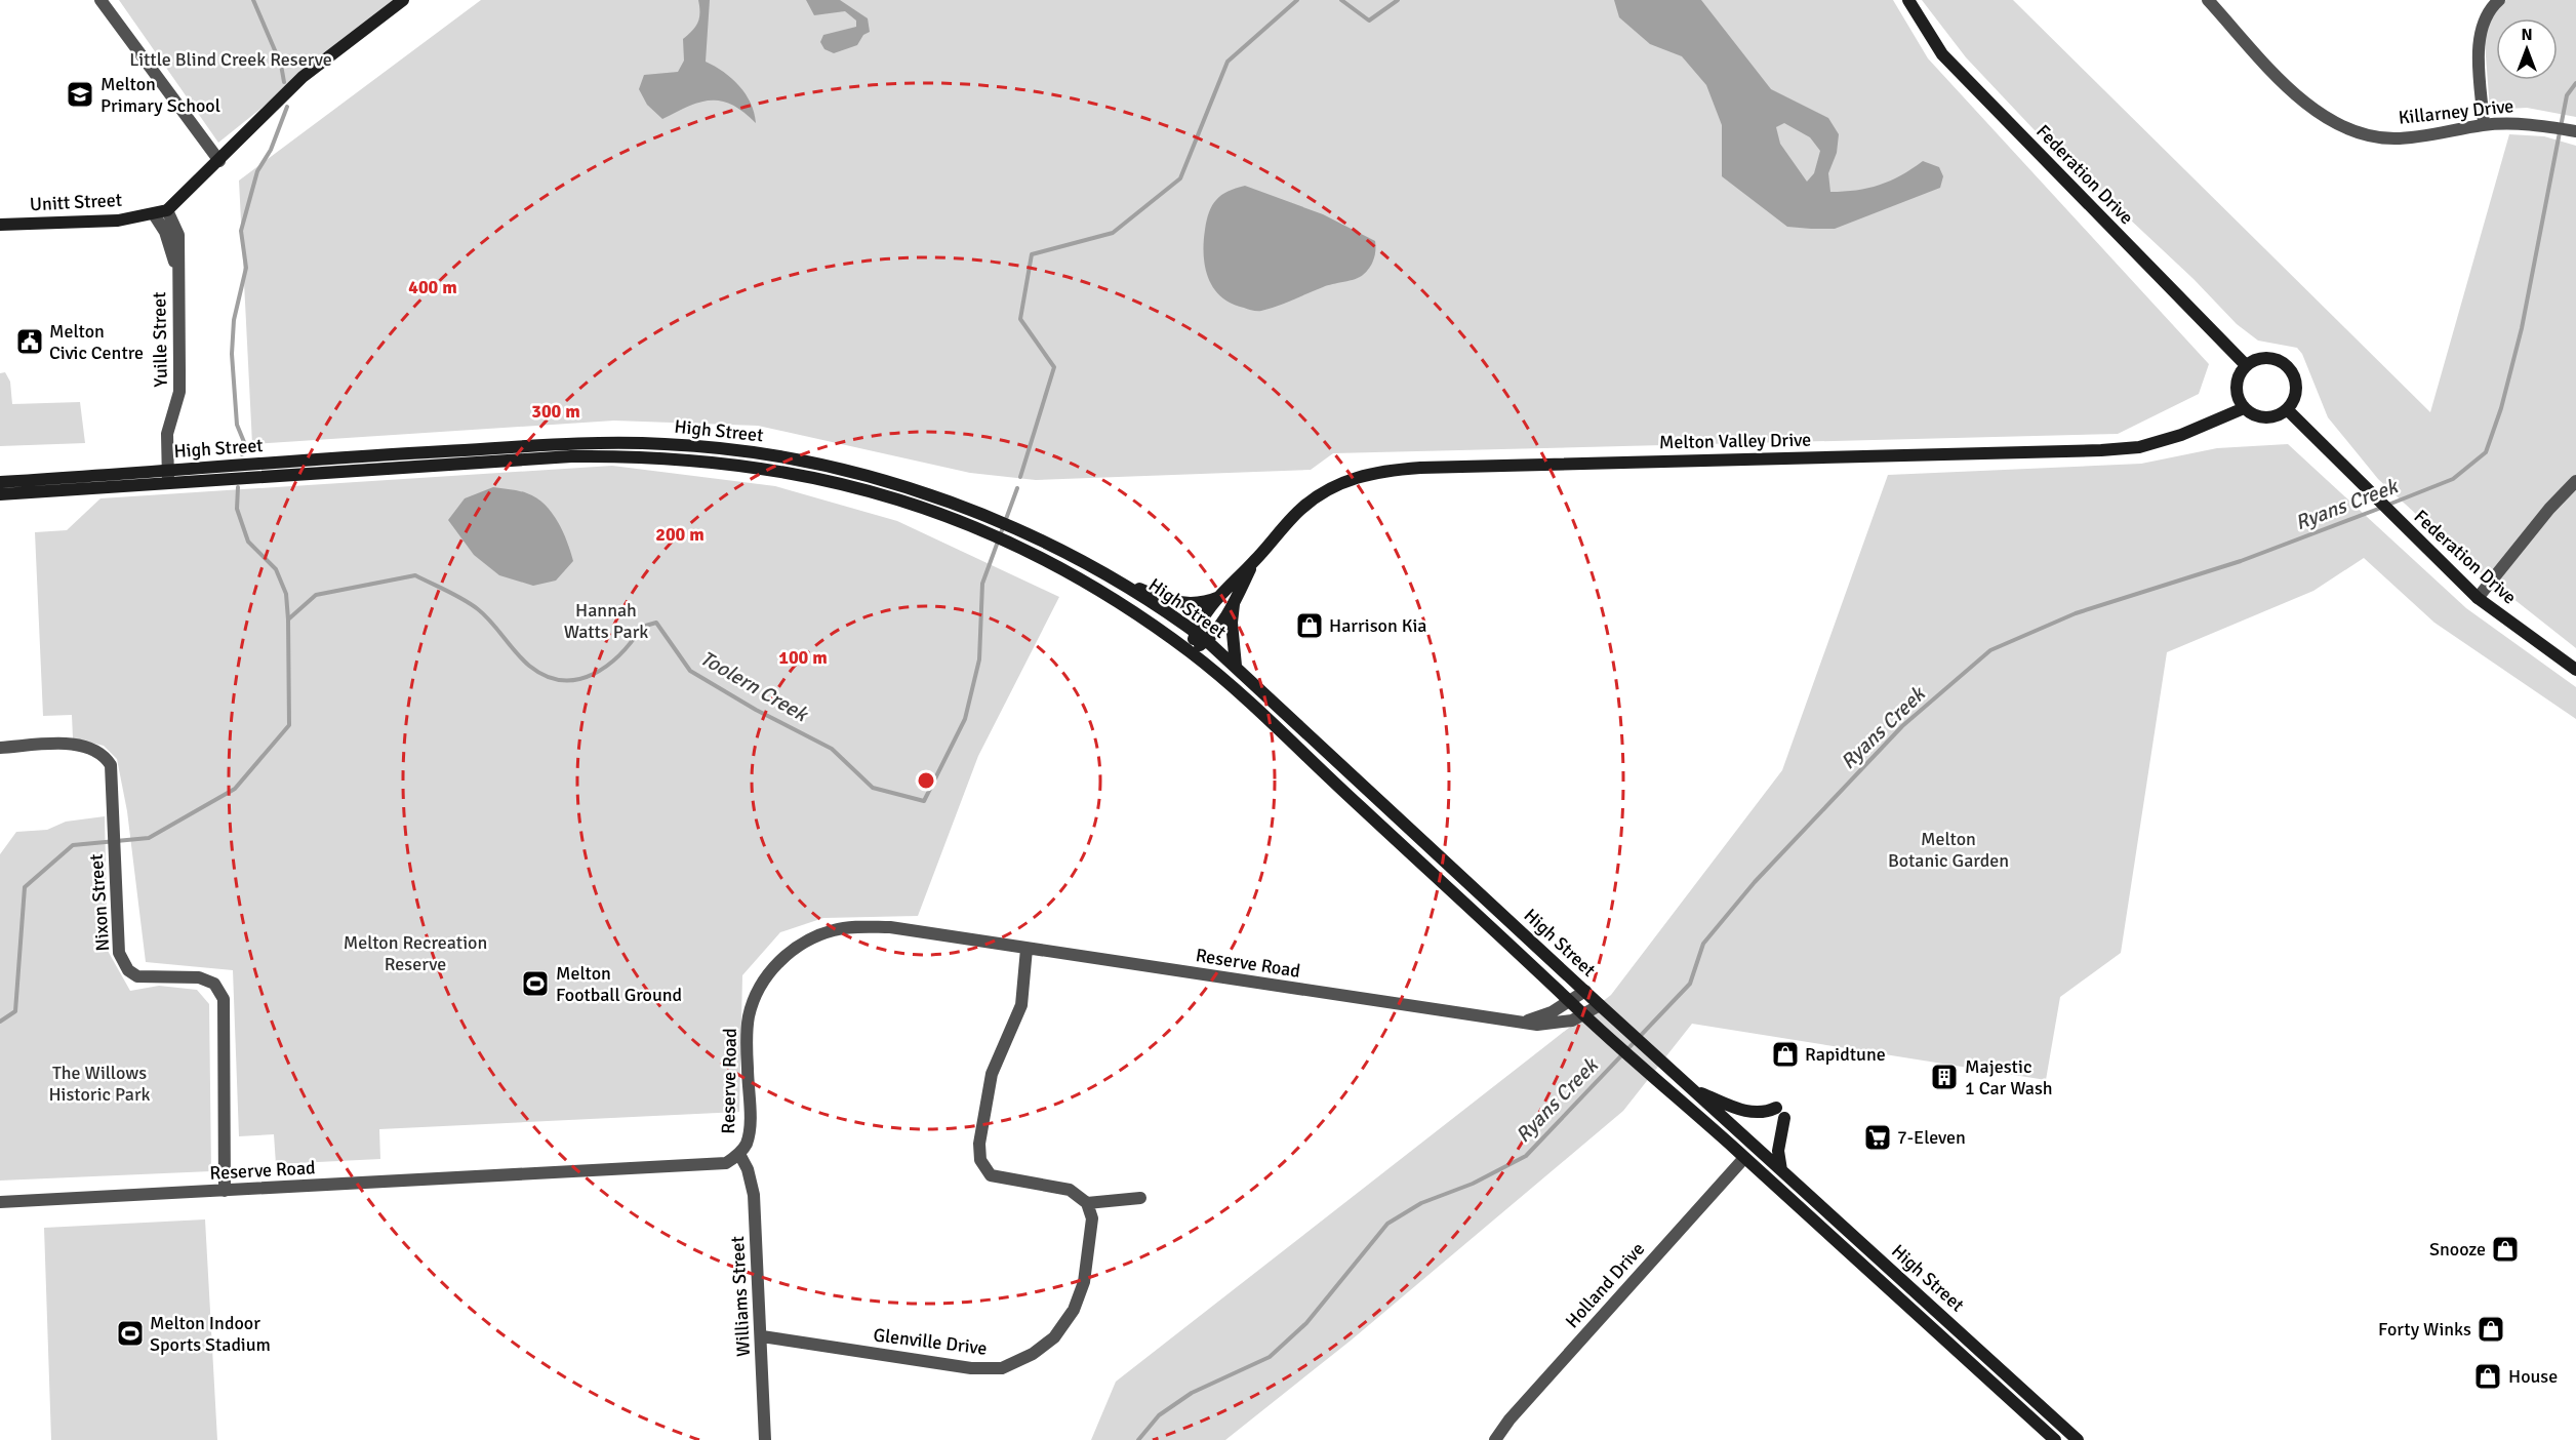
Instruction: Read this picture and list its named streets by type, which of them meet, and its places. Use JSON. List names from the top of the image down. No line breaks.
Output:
{"streets":{"main road":["Federation Drive","Unitt Street","High Street","Melton Valley Drive"],"street":["Killarney Drive","Yuille Street","Nixon Street","Reserve Road","Holland Drive","Williams Street","Glenville Drive"]},"crossings":[["Federation Drive","Melton Valley Drive"],["Unitt Street","Yuille Street"],["Yuille Street","High Street"],["High Street","Melton Valley Drive"],["High Street","Reserve Road"],["High Street","Holland Drive"],["Nixon Street","Reserve Road"],["Reserve Road","Williams Street"],["Williams Street","Glenville Drive"]],"water":["Ryans Creek","Toolern Creek"],"parks":["Little Blind Creek Reserve","Hannah Watts Park","Melton Botanic Garden","Melton Recreation Reserve","The Willows Historic Park"],"places":{"school or university":["Melton Primary School"],"public building":["Melton Civic Centre"],"shop":["Harrison Kia","Rapidtune","Snooze","Forty Winks","House"],"sports":["Melton Football Ground","Melton Indoor Sports Stadium"],"building":["Majestic 1 Car Wash"],"supermarket":["7-Eleven"]},"north":"top","rings":["400 m","300 m","200 m","100 m"]}
